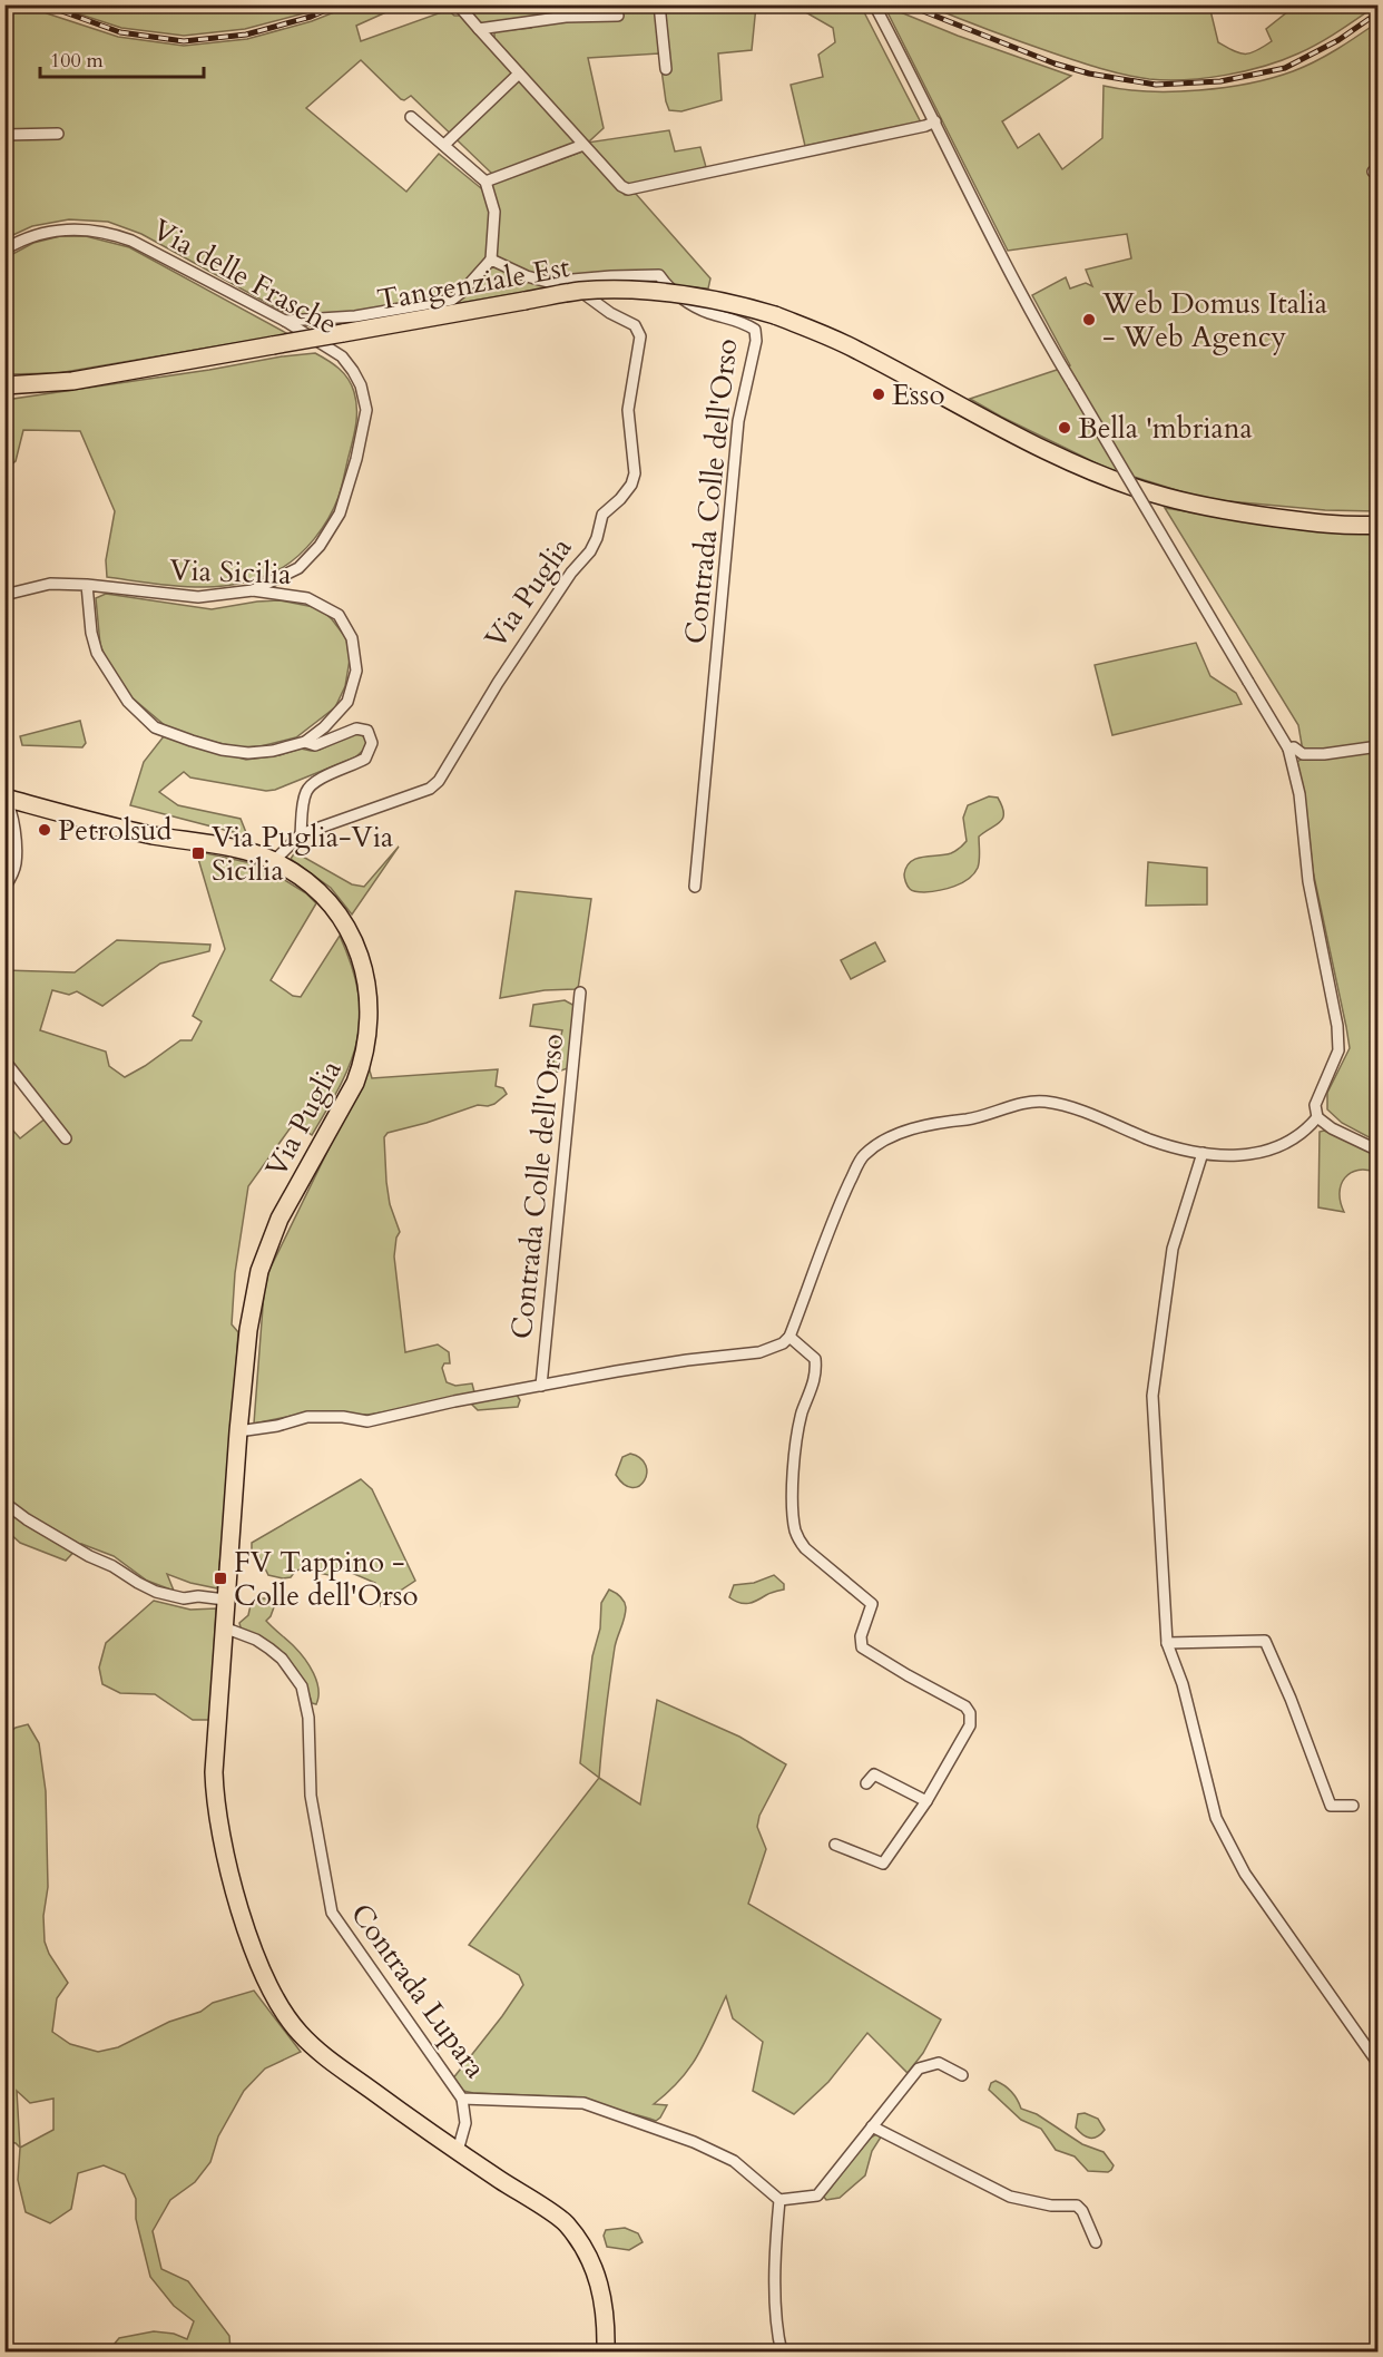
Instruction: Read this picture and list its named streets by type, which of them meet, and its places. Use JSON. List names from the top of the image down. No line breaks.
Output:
{"streets":{"main road":["Tangenziale Est","Via Puglia"],"street":["Via delle Frasche","Contrada Colle dell'Orso","Via Sicilia","Contrada Lupara"]},"crossings":[["Via delle Frasche","Via Sicilia"],["Contrada Colle dell'Orso","Via Puglia"],["Via Puglia","Contrada Lupara"]],"places":{"other":["Web Domus Italia - Web Agency","Esso","Bella 'mbriana","Petrolsud"],"transit":["Via Puglia-Via Sicilia","FV Tappino - Colle dell'Orso"]},"scale_bar":"100 m"}
